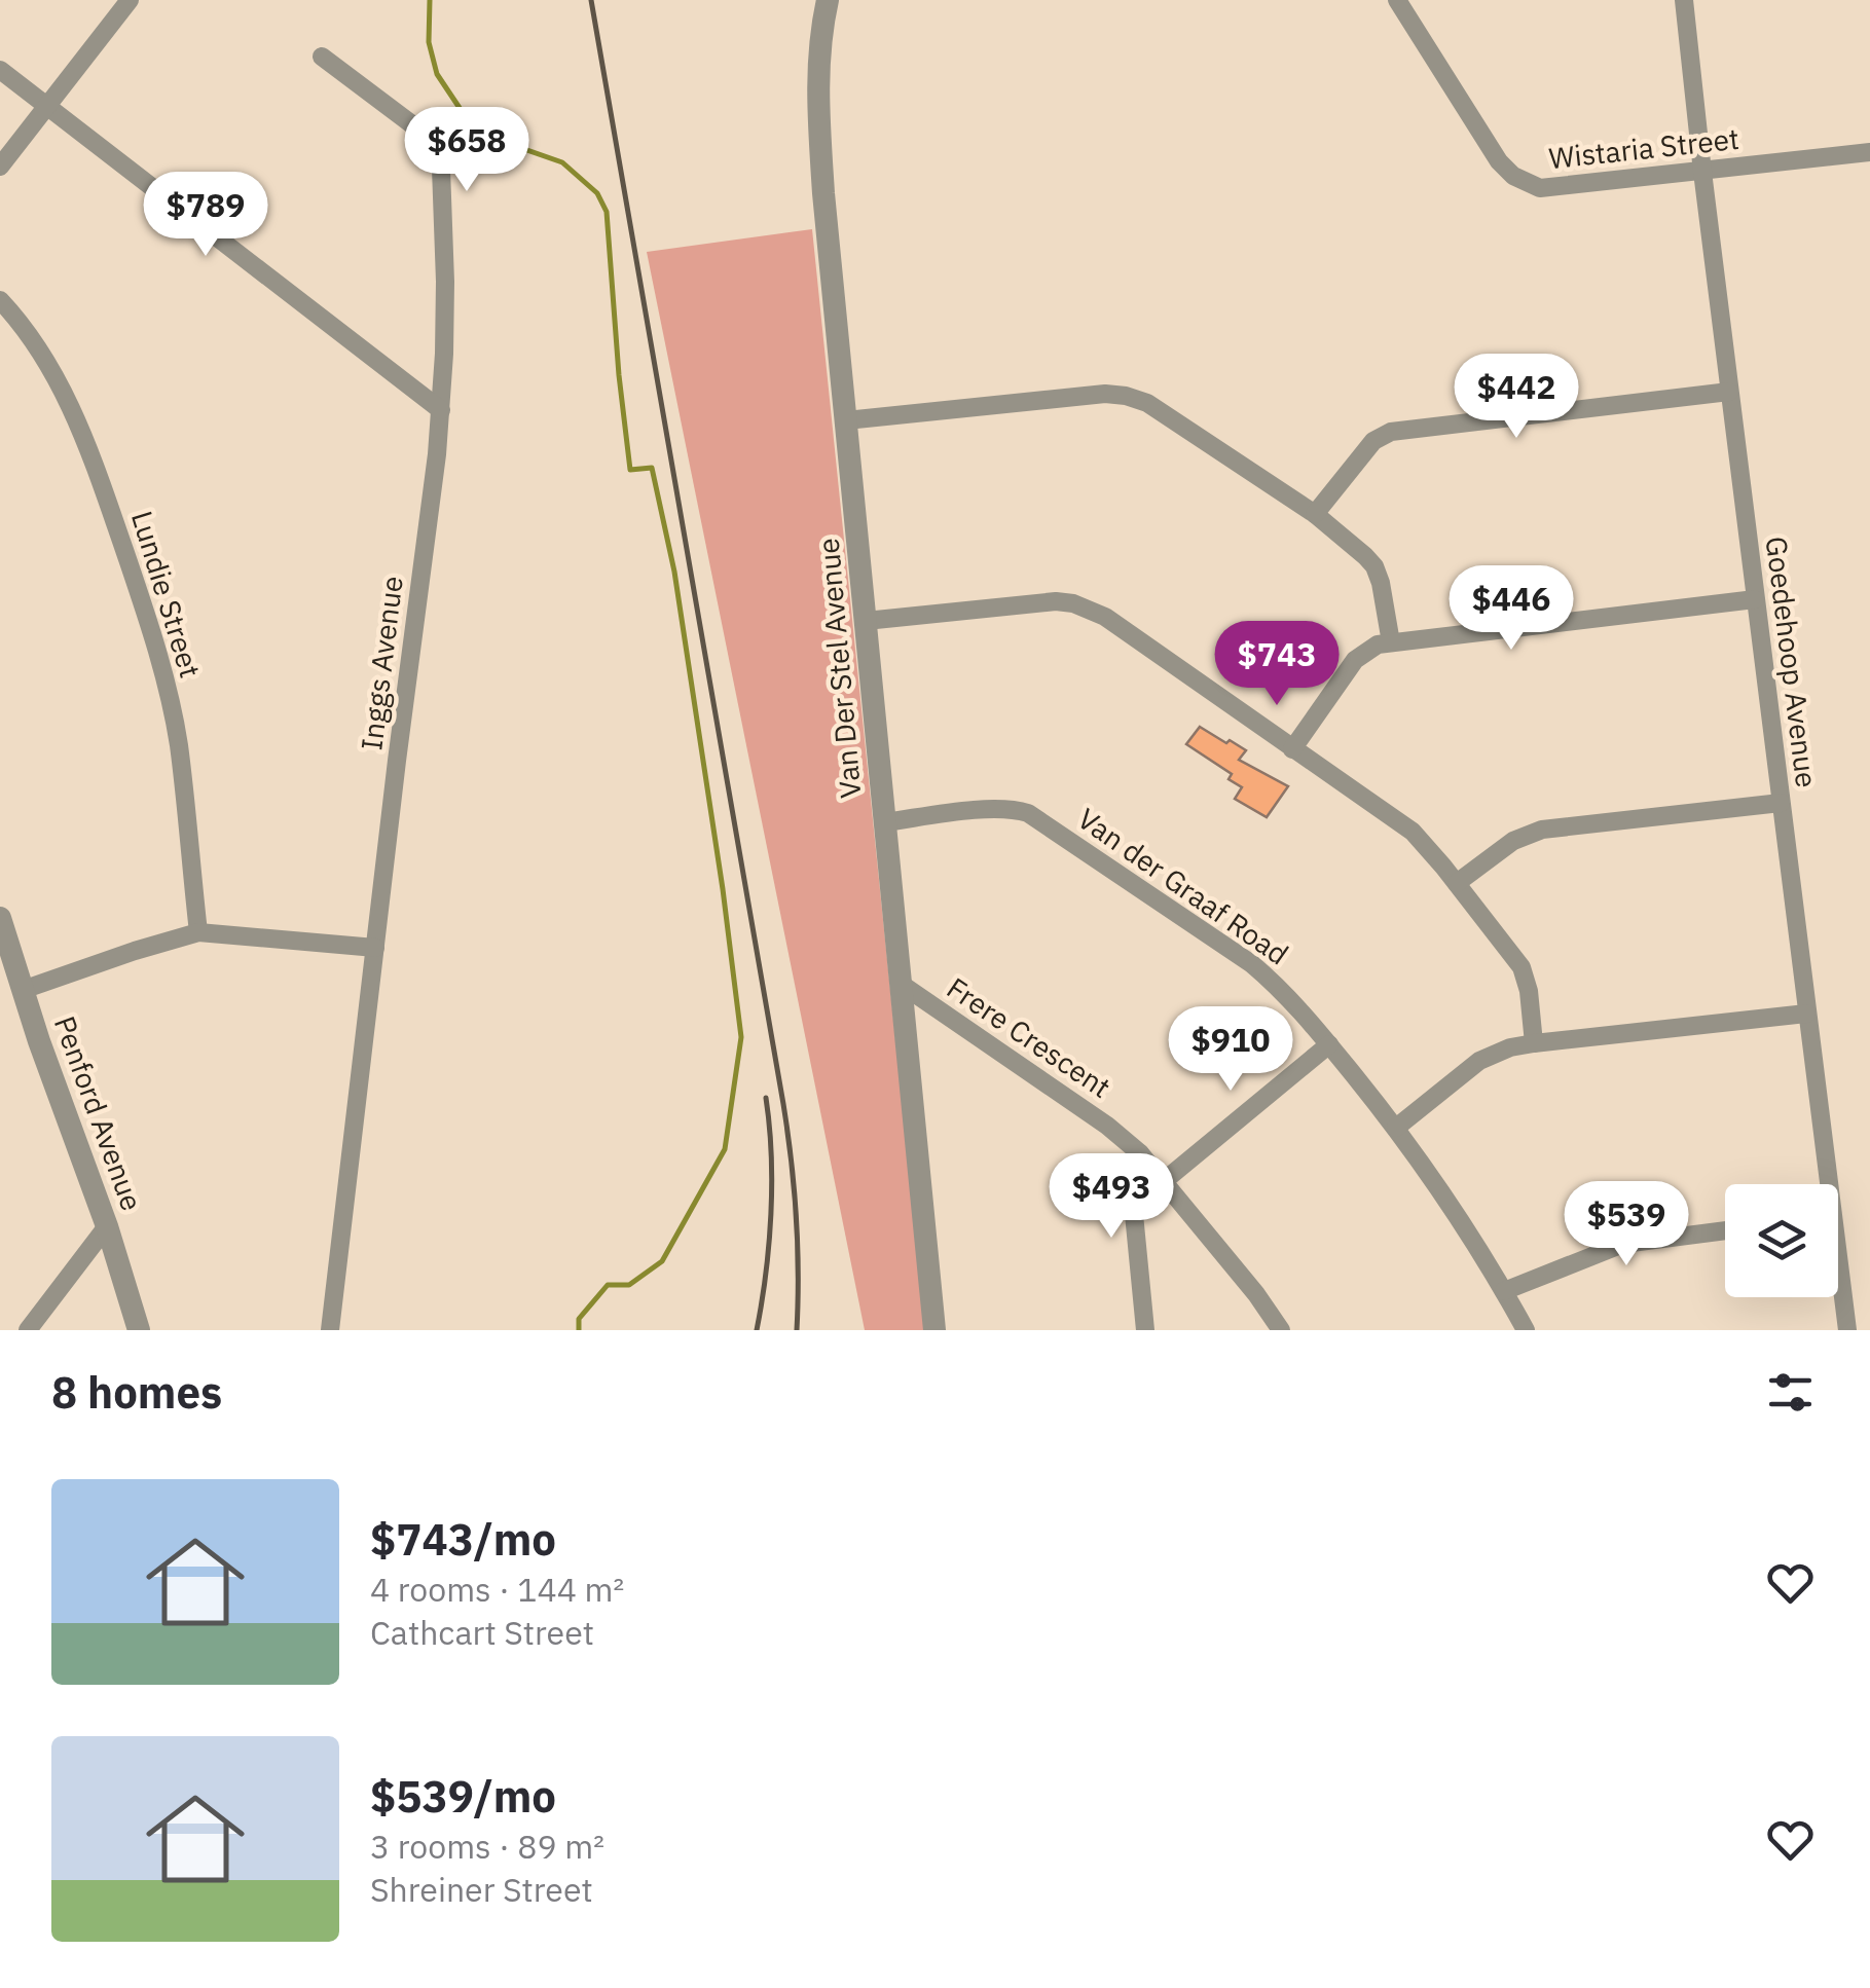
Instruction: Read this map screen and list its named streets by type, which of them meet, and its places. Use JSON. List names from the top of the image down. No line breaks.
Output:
{"streets":{"street":["Wistaria Street","Lundie Street","Goedehoop Avenue","Inggs Avenue","Van Der Stel Avenue","Van der Graaf Road","Frere Crescent","Penford Avenue"]},"crossings":[["Wistaria Street","Goedehoop Avenue"],["Van Der Stel Avenue","Van der Graaf Road"],["Van Der Stel Avenue","Frere Crescent"]],"page":{"price":["$658","$789","$442","$446","$743","$910","$493","$539"],"heading":"8 homes","list":[{"name":"$743/mo","note":"4 rooms · 144 m² · Cathcart Street"},{"name":"$539/mo","note":"3 rooms · 89 m² · Shreiner Street"}]}}
